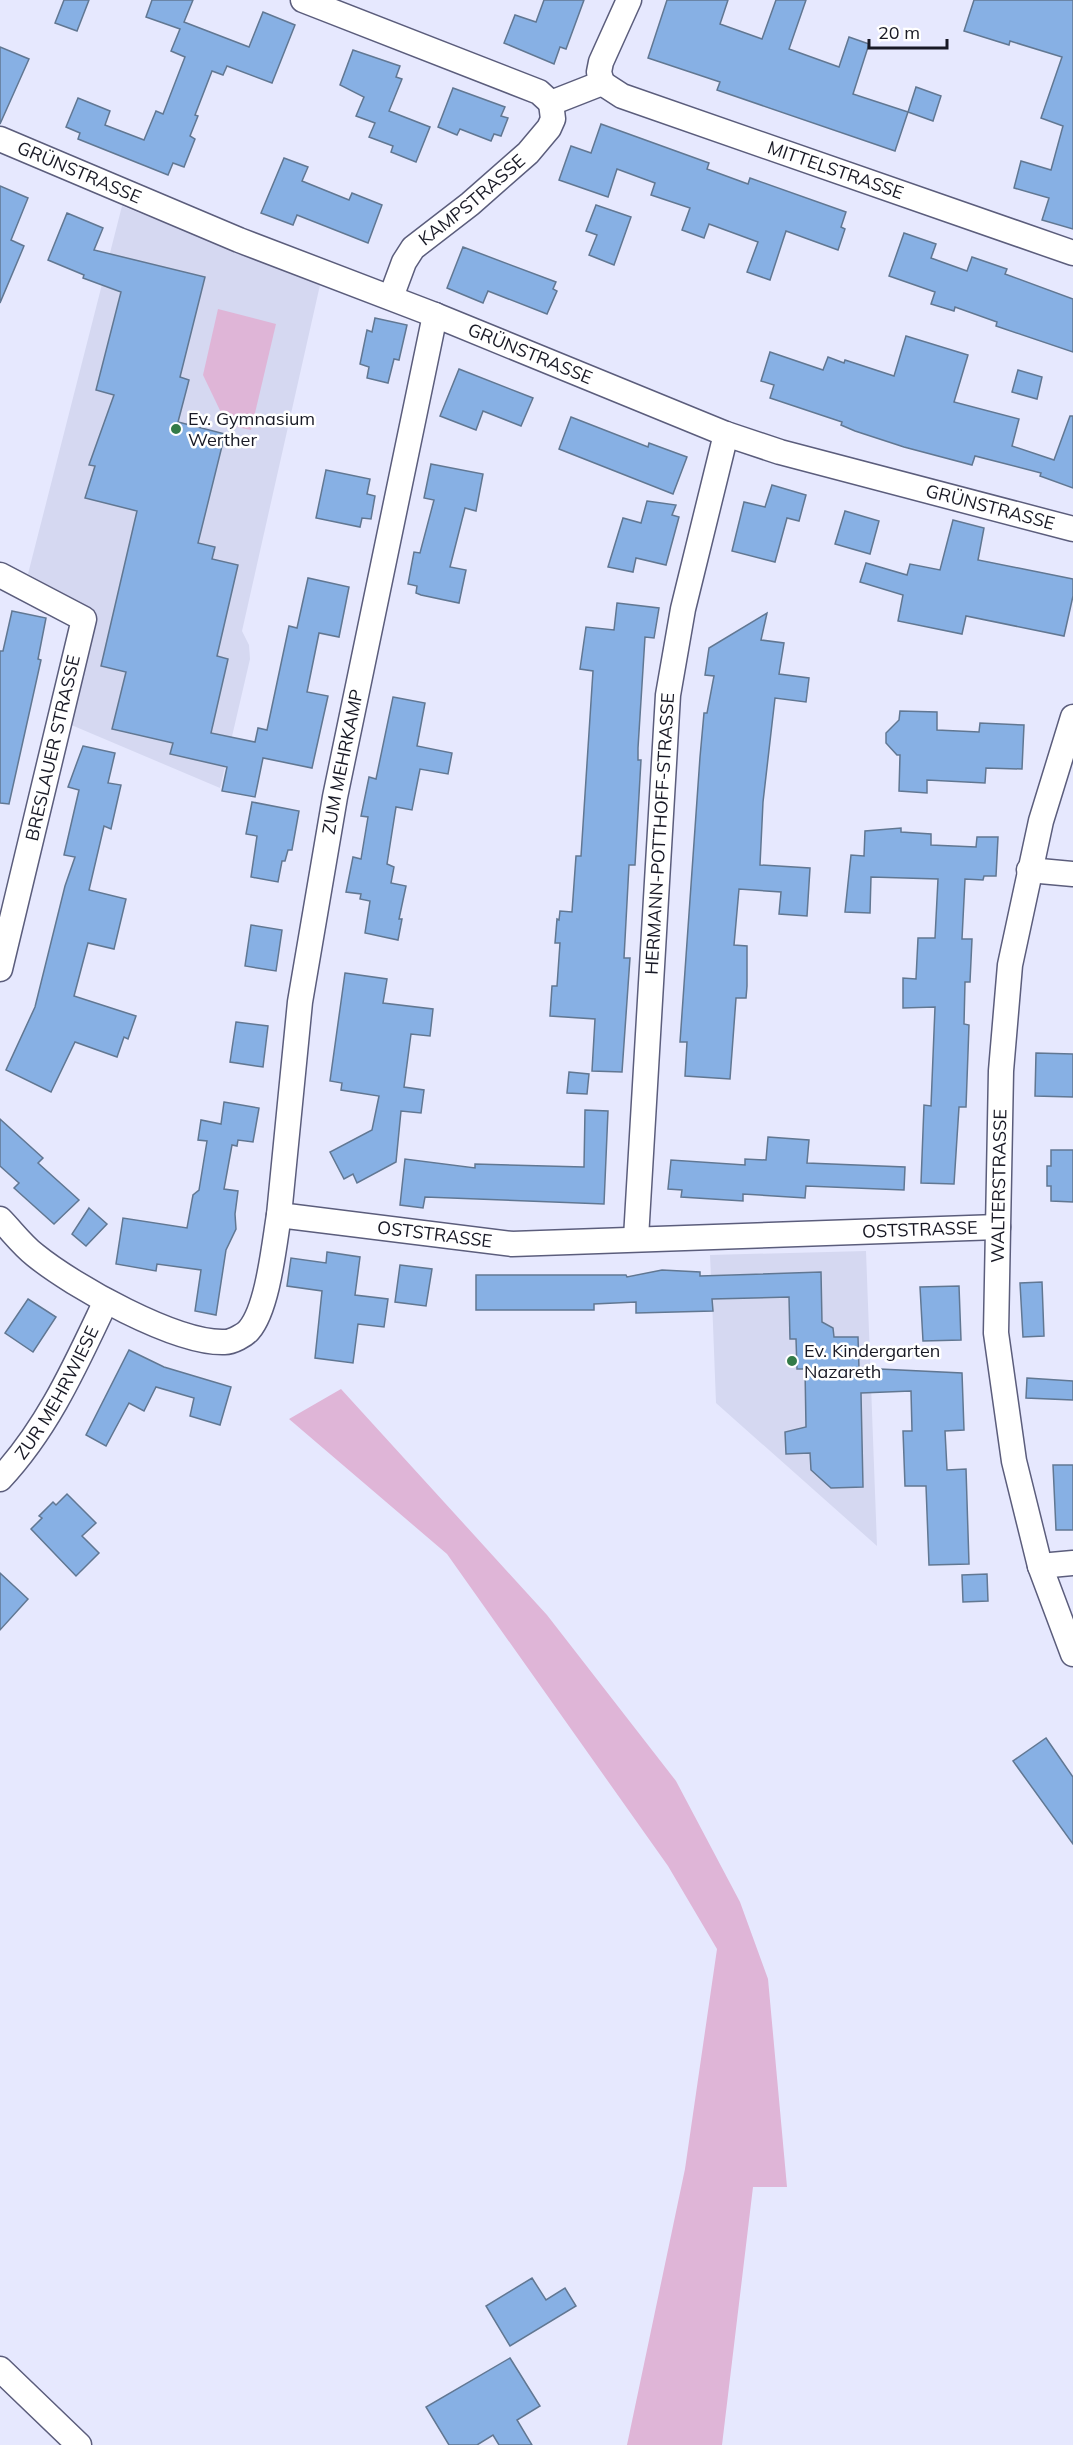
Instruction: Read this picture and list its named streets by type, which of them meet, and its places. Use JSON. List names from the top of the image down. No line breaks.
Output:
{"streets":{"street":["MITTELSTRASSE","GRÜNSTRASSE","KAMPSTRASSE","BRESLAUER STRASSE","ZUM MEHRKAMP","HERMANN-POTTHOFF-STRASSE","WALTERSTRASSE","OSTSTRASSE","ZUR MEHRWIESE"]},"crossings":[["GRÜNSTRASSE","KAMPSTRASSE"],["GRÜNSTRASSE","ZUM MEHRKAMP"],["GRÜNSTRASSE","HERMANN-POTTHOFF-STRASSE"],["ZUM MEHRKAMP","OSTSTRASSE"],["HERMANN-POTTHOFF-STRASSE","OSTSTRASSE"],["WALTERSTRASSE","OSTSTRASSE"]],"places":["Ev. Gymnasium Werther","Ev. Kindergarten Nazareth"],"scale_bar":"20 m"}
